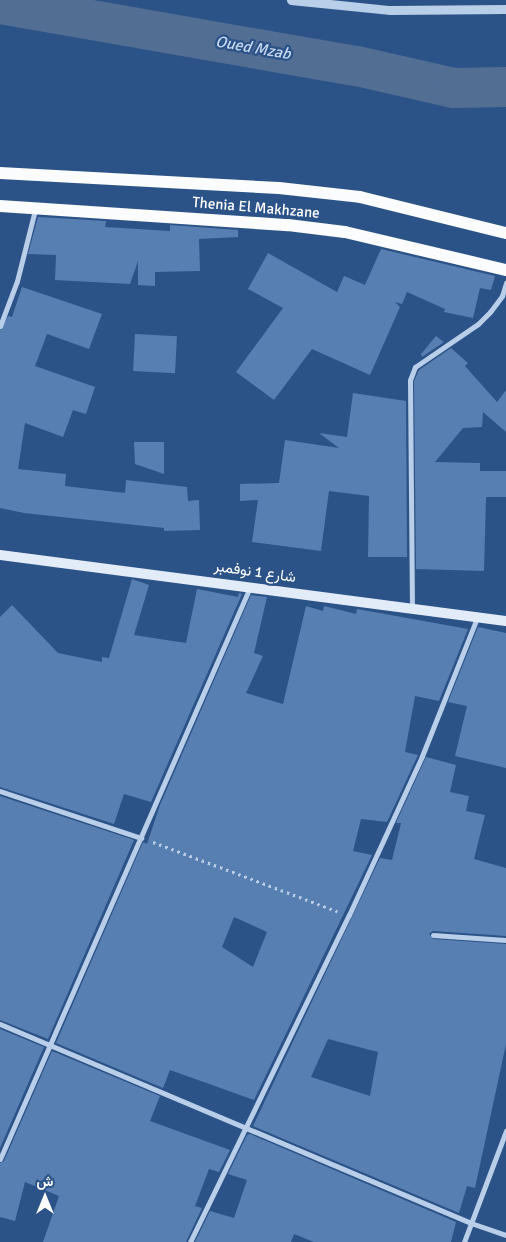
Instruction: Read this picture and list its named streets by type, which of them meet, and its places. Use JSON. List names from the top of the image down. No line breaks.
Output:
{"streets":{"main road":["Thenia El Makhzane","شارع 1 نوفمبر"]},"water":["Oued Mzab"],"north":"top"}
